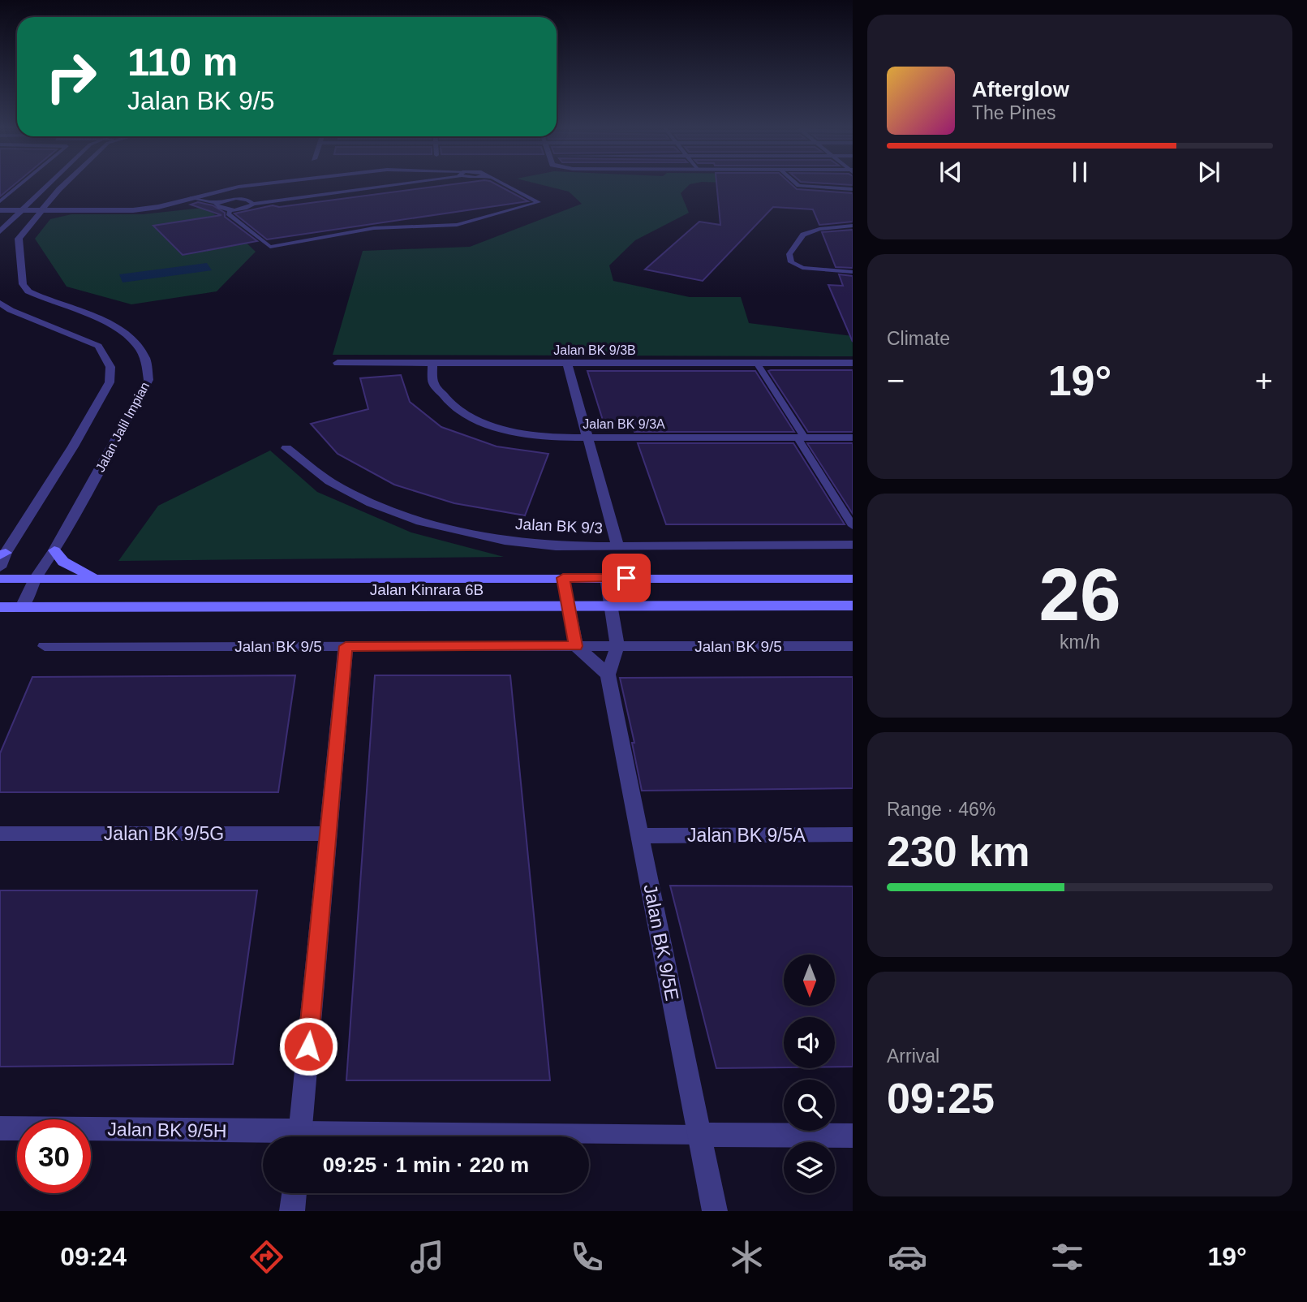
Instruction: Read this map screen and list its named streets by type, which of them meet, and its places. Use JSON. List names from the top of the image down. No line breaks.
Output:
{"streets":{"street":["Jalan BK 9/3B","Jalan BK 9/3A","Jalan Jalil Impian","Jalan BK 9/3","Jalan Kinrara 6B","Jalan BK 9/5","Jalan BK 9/5G","Jalan BK 9/5A","Jalan BK 9/5E","Jalan BK 9/5H"]},"crossings":[["Jalan BK 9/3B","Jalan BK 9/3A"],["Jalan Jalil Impian","Jalan Kinrara 6B"],["Jalan BK 9/5A","Jalan BK 9/5E"]],"north":"bottom","page":{"turn":["110 m","Jalan BK 9/5"],"song":["Afterglow","The Pines"],"tile":["Climate",["26","km/h"],["Range · 46%","230 km"],["Arrival","09:25"]],"heat":["−","19°","+"],"limit":"30","trip":"09:25 · 1 min · 220 m","tabs":["09:24","19°"]}}
